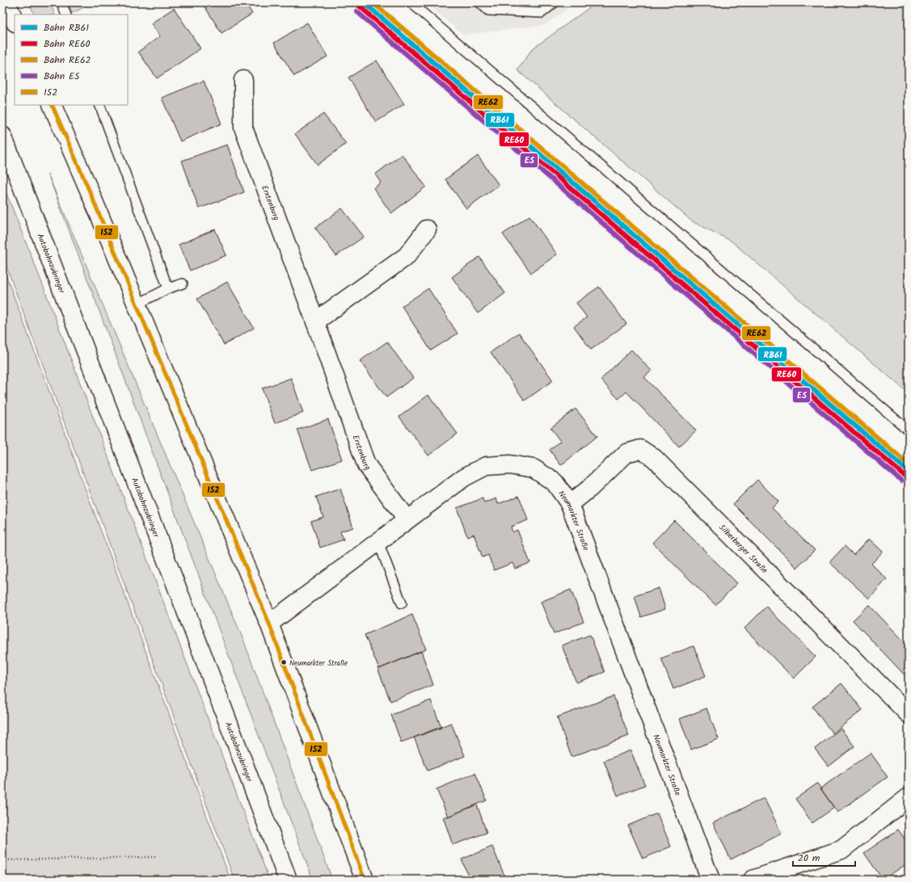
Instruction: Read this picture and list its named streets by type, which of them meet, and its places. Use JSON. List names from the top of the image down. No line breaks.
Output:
{"streets":{"main road":["Erxtenburg","Autobahnzubringer","Neumarkter Straße","Silberberger Straße"]},"crossings":[["Erxtenburg","Neumarkter Straße"],["Neumarkter Straße","Silberberger Straße"]],"places":["Neumarkter Straße"],"lines":["rail line RB61","rail line RE62","rail line RE60","rail line ES","transit line 152"],"legend":["Bahn RB61","Bahn RE60","Bahn RE62","Bahn ES","152"],"scale_bar":"20 m"}
